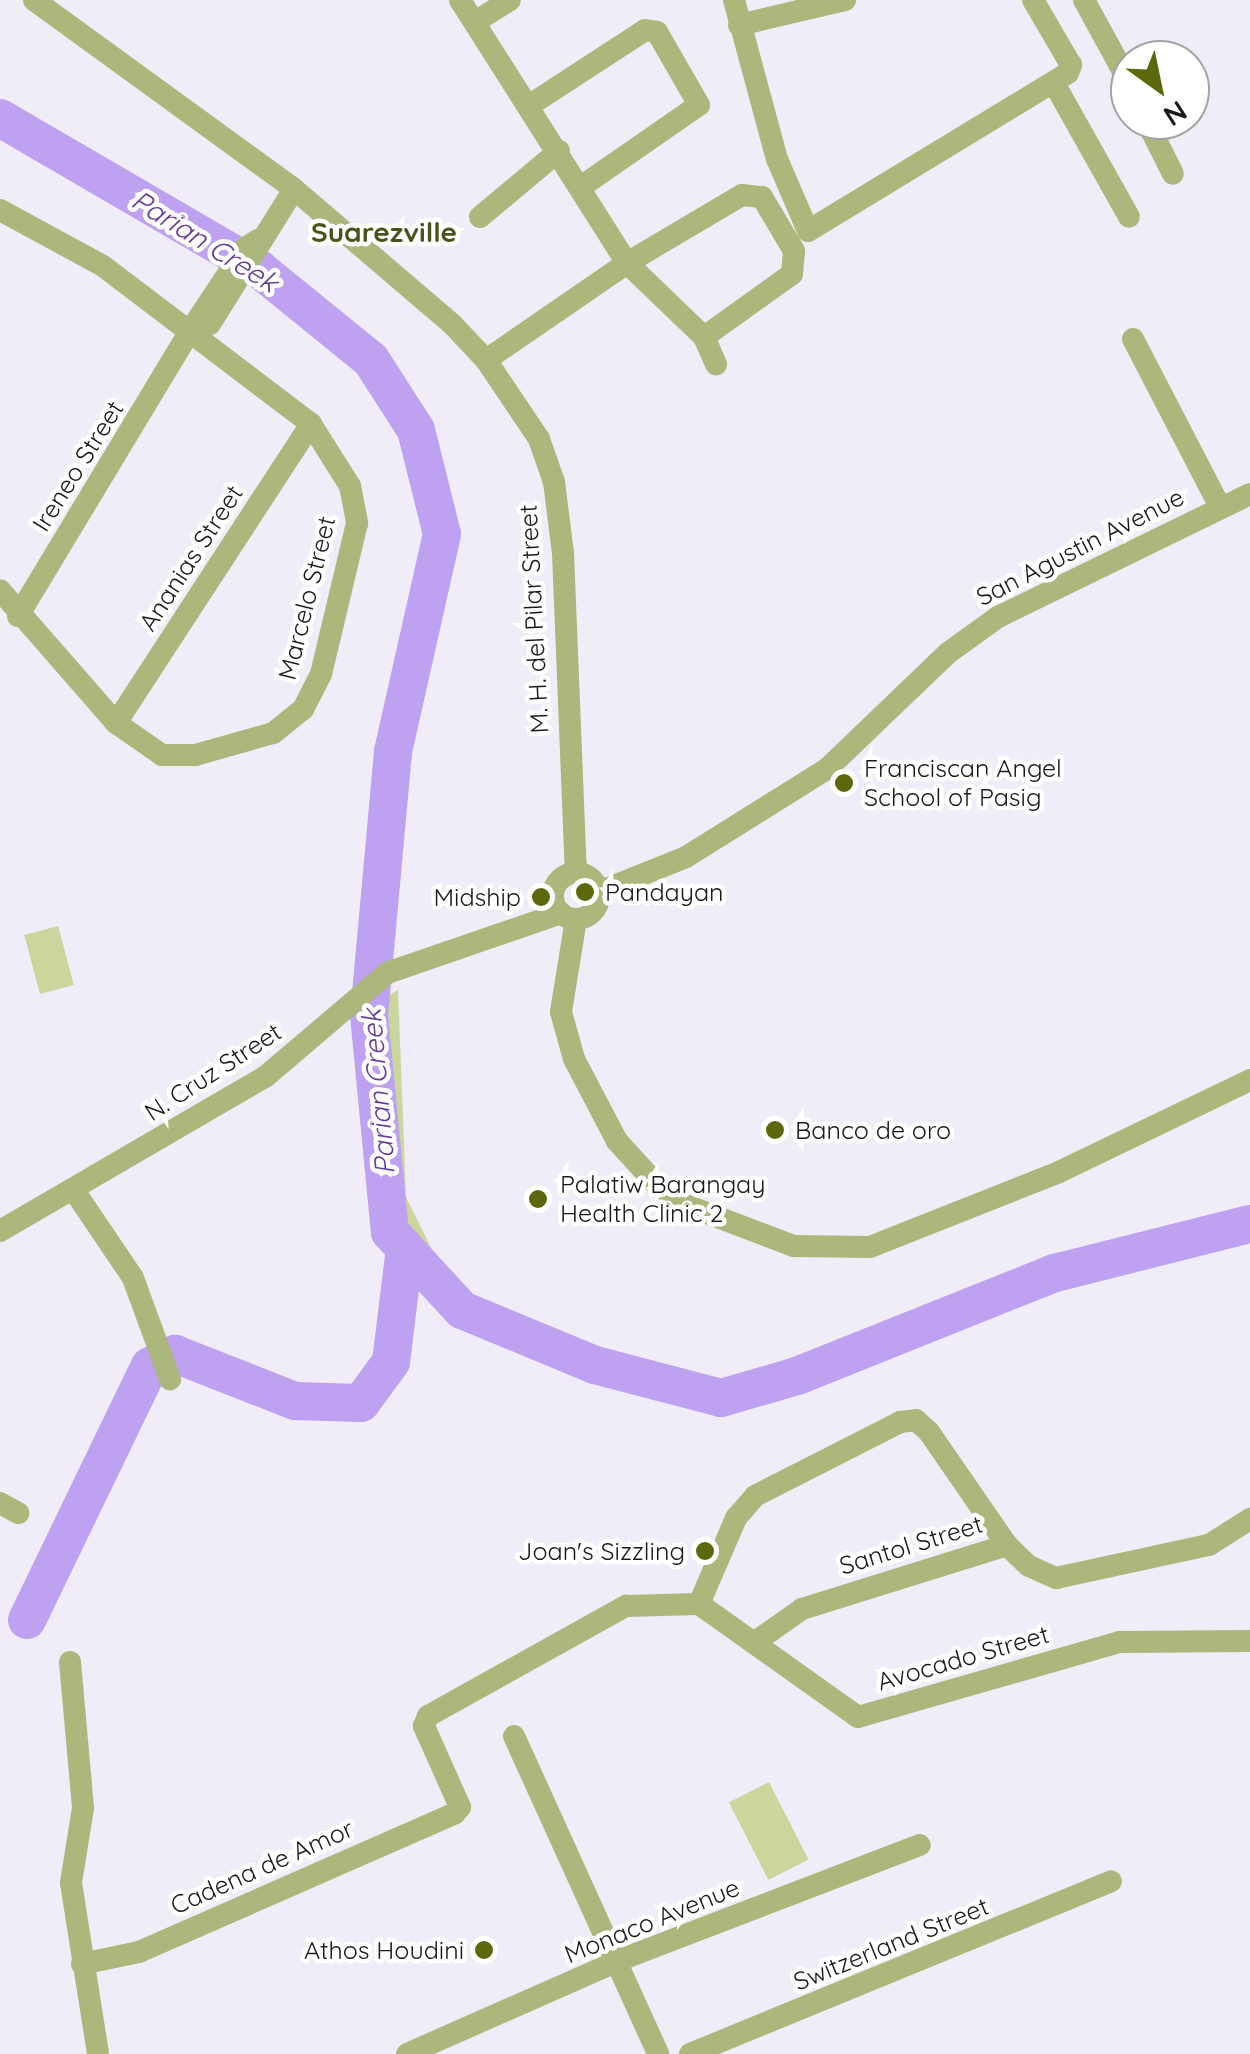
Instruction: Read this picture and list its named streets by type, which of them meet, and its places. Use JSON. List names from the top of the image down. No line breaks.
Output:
{"streets":{"street":["Ireneo Street","San Agustin Avenue","Ananias Street","Marcelo Street","M. H. del Pilar Street","N. Cruz Street","Santol Street","Avocado Street","Cadena de Amor","Monaco Avenue","Switzerland Street"]},"crossings":[["Ireneo Street","Marcelo Street"],["Ireneo Street","M. H. del Pilar Street"],["San Agustin Avenue","M. H. del Pilar Street"],["San Agustin Avenue","N. Cruz Street"],["Ananias Street","Marcelo Street"],["M. H. del Pilar Street","N. Cruz Street"],["Santol Street","Avocado Street"],["Avocado Street","Cadena de Amor"]],"districts":["Suarezville"],"water":["Parian Creek"],"places":["Franciscan Angel School of Pasig","Pandayan","Midship","Banco de oro","Palatiw Barangay Health Clinic 2","Joan's Sizzling","Athos Houdini"],"north":"bottom right"}
